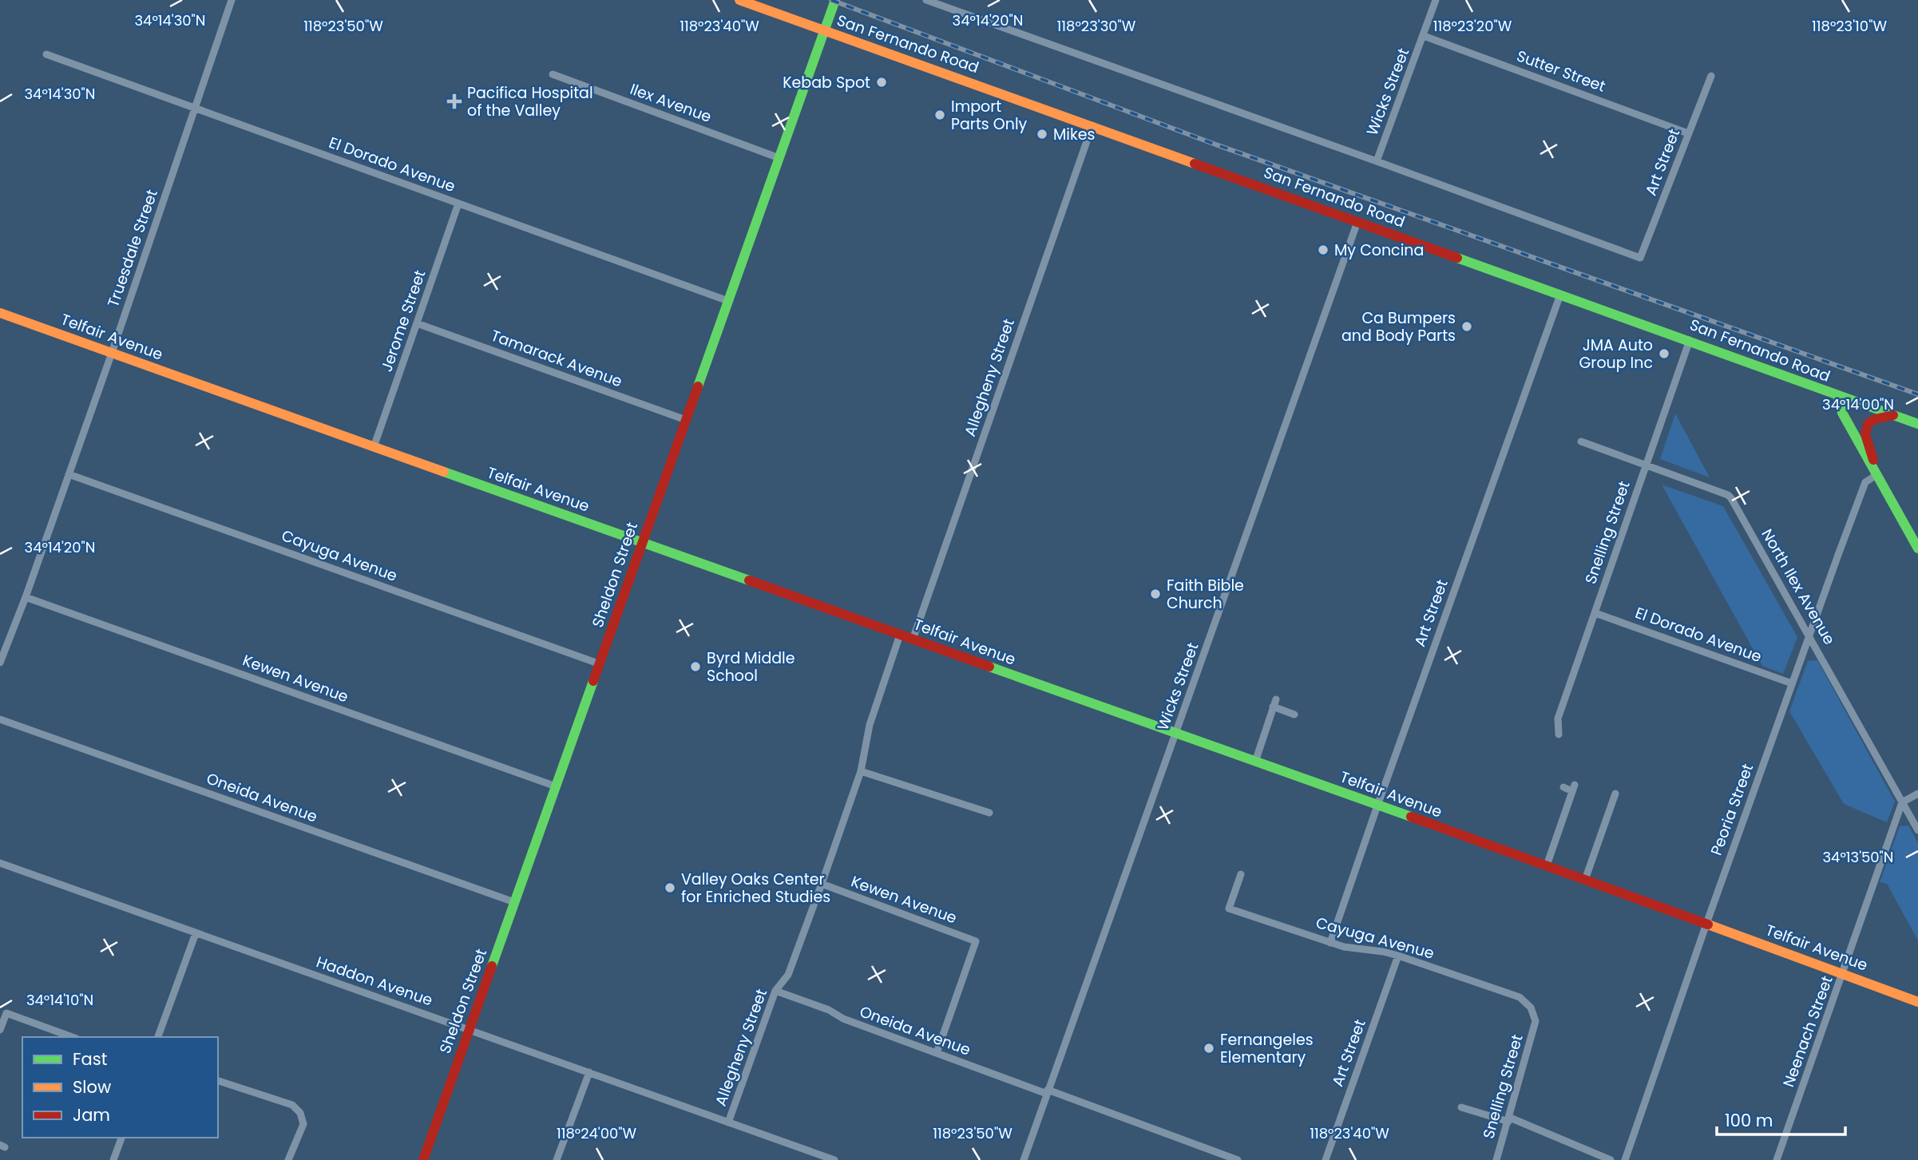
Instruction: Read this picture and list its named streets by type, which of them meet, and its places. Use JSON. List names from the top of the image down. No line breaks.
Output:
{"streets":{"main road":["San Fernando Road","Telfair Avenue","Sheldon Street"],"street":["Sutter Street","Wicks Street","Ilex Avenue","Art Street","El Dorado Avenue","Truesdale Street","Jerome Street","Tamarack Avenue","Allegheny Street","Snelling Street","Cayuga Avenue","North Ilex Avenue","Kewen Avenue","Oneida Avenue","Peoria Street","Haddon Avenue","Neenach Street"]},"crossings":[["San Fernando Road","Wicks Street"],["San Fernando Road","Art Street"],["San Fernando Road","Allegheny Street"],["San Fernando Road","Snelling Street"],["San Fernando Road","Sheldon Street"],["Sutter Street","Wicks Street"],["Sutter Street","Art Street"],["Wicks Street","Art Street"],["Wicks Street","Telfair Avenue"],["Wicks Street","Oneida Avenue"],["Ilex Avenue","Sheldon Street"],["Art Street","Telfair Avenue"],["Art Street","Cayuga Avenue"],["El Dorado Avenue","Truesdale Street"],["El Dorado Avenue","Jerome Street"],["El Dorado Avenue","Snelling Street"],["El Dorado Avenue","Sheldon Street"],["El Dorado Avenue","Peoria Street"],["Truesdale Street","Telfair Avenue"],["Truesdale Street","Cayuga Avenue"],["Truesdale Street","Kewen Avenue"],["Jerome Street","Telfair Avenue"],["Jerome Street","Tamarack Avenue"],["Telfair Avenue","Allegheny Street"],["Telfair Avenue","Sheldon Street"],["Telfair Avenue","Peoria Street"],["Telfair Avenue","Neenach Street"],["Tamarack Avenue","Sheldon Street"],["Allegheny Street","Kewen Avenue"],["Allegheny Street","Oneida Avenue"],["Allegheny Street","Haddon Avenue"],["Snelling Street","Cayuga Avenue"],["Snelling Street","North Ilex Avenue"],["Cayuga Avenue","Sheldon Street"],["Sheldon Street","Kewen Avenue"],["Sheldon Street","Oneida Avenue"],["Sheldon Street","Haddon Avenue"],["North Ilex Avenue","Peoria Street"],["North Ilex Avenue","Neenach Street"],["Kewen Avenue","Oneida Avenue"]],"places":{"other":["Kebab Spot","Import Parts Only","Mikes","My Concina","Ca Bumpers and Body Parts","JMA Auto Group Inc","Faith Bible Church","Byrd Middle School","Valley Oaks Center for Enriched Studies","Fernangeles Elementary"],"health":["Pacifica Hospital of the Valley"]},"legend":["Fast","Slow","Jam"],"scale_bar":"100 m","coordinates":["34°14'20\"N","34°14'30\"N","118°23'50\"W","118°23'40\"W","118°23'30\"W","118°23'20\"W","118°23'10\"W","34°14'00\"N","34°13'50\"N","34°14'10\"N","118°24'00\"W"]}
